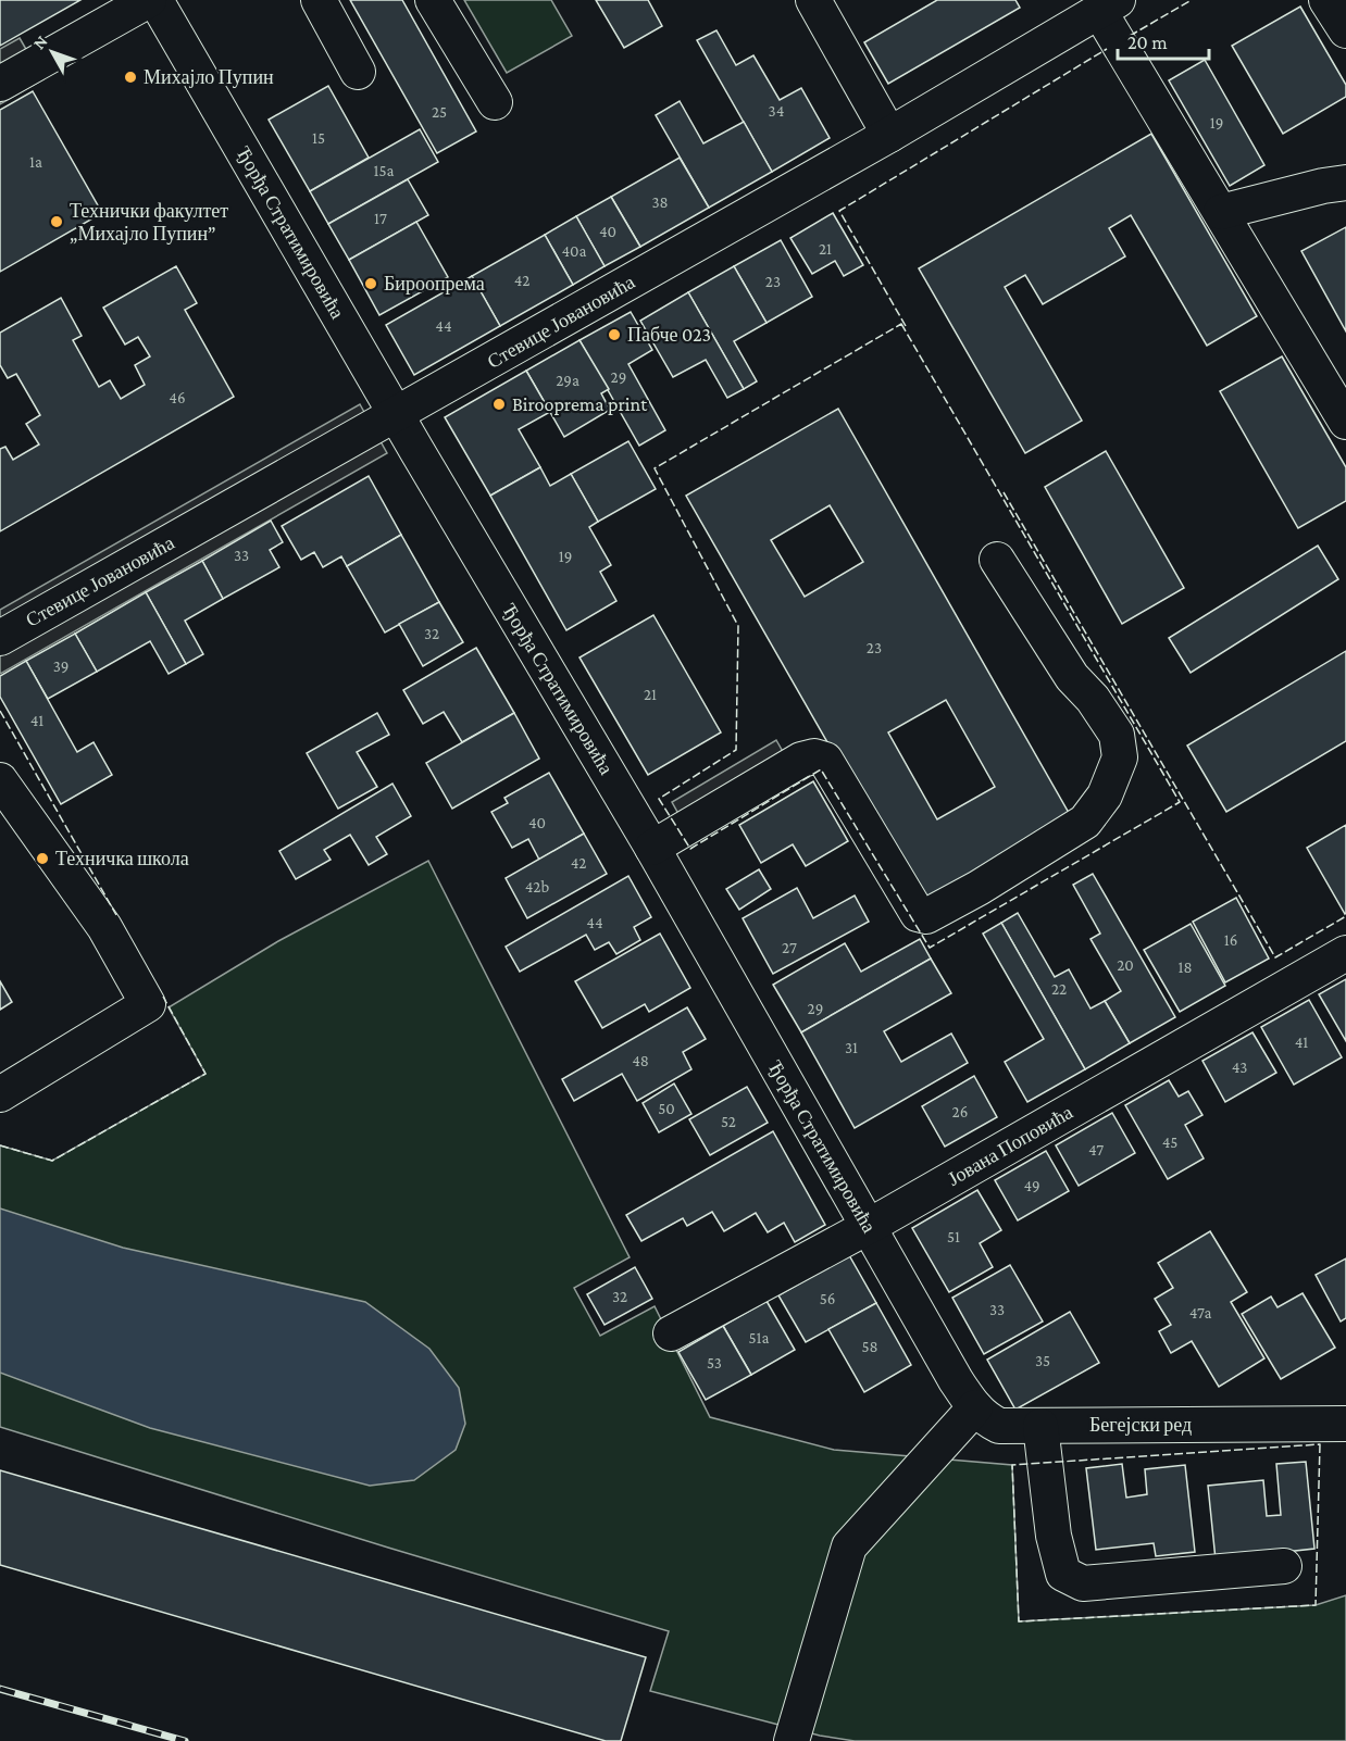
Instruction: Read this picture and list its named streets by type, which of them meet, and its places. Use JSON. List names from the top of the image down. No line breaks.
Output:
{"streets":{"street":["Ђорђа Стратимировића","Стевице Јовановића","Јована Поповића","Бегејски ред"]},"crossings":[["Ђорђа Стратимировића","Стевице Јовановића"],["Ђорђа Стратимировића","Јована Поповића"],["Ђорђа Стратимировића","Бегејски ред"]],"places":["Михајло Пупин","Технички факултет „Михајло Пупин”","Бироопрема","Пабче 023","Birooprema print","Техничка школа"],"house_numbers":["34","25","19","15","1a","15a","38","17","40","21","40a","42","23","44","29","29a","46","33","19","32","23","39","21","41","40","42","42b","44","16","27","20","18","22","29","41","31","48","43","50","26","52","45","47","49","51","32","56","33","47a","51a","58","35","53"],"scale_bar":"20 m","north":"top left"}
